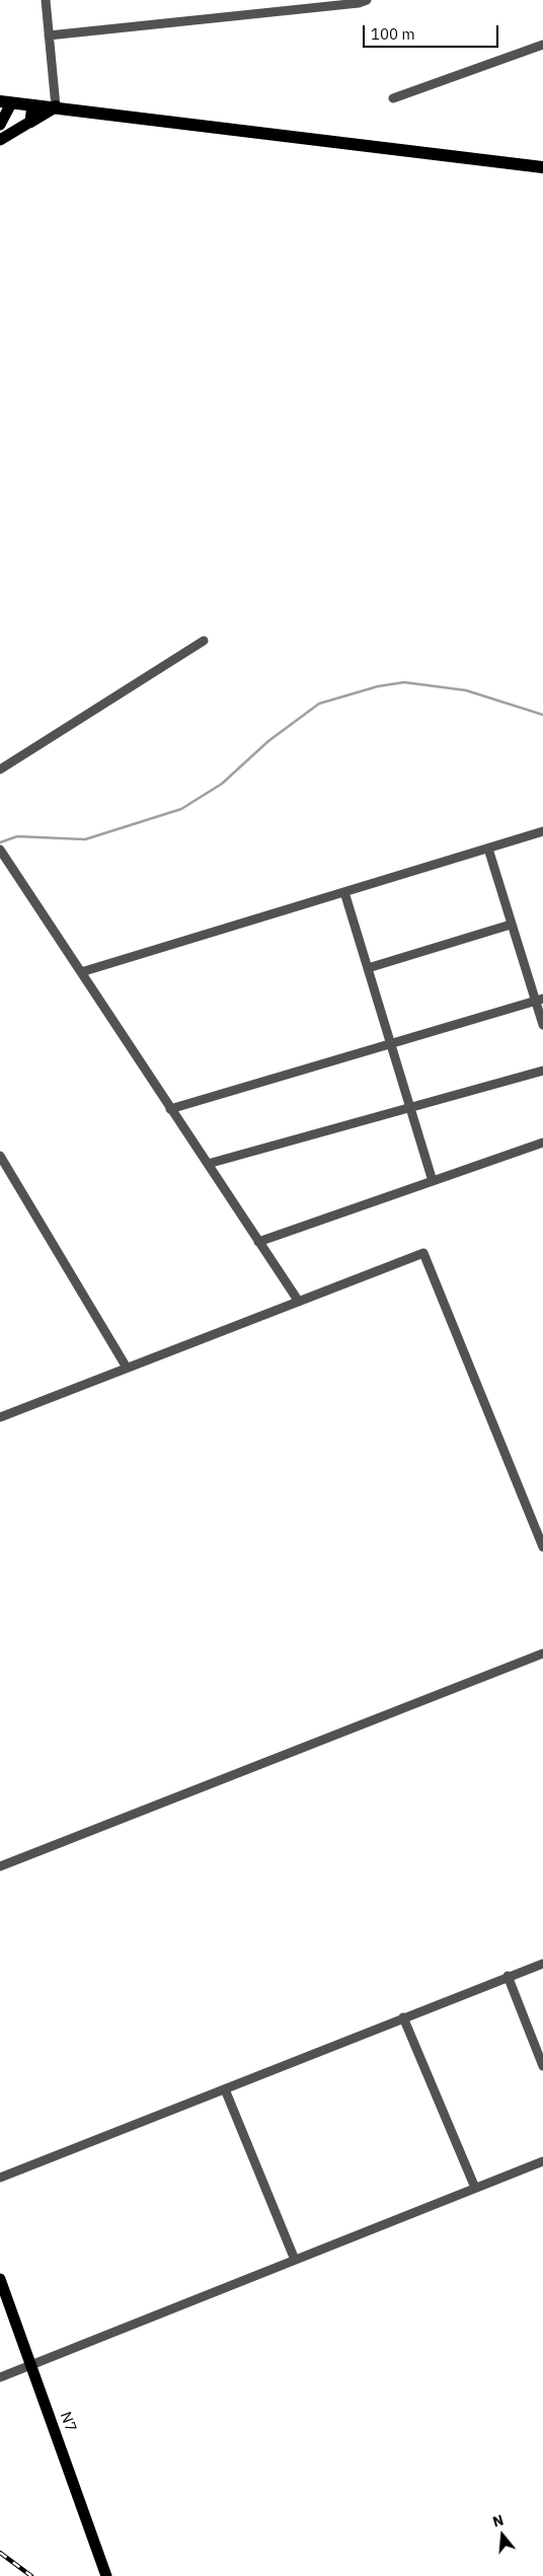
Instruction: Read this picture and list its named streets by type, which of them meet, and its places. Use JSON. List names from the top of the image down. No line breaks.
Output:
{"streets":{"main road":["N7"]},"scale_bar":"100 m","north":"top"}
